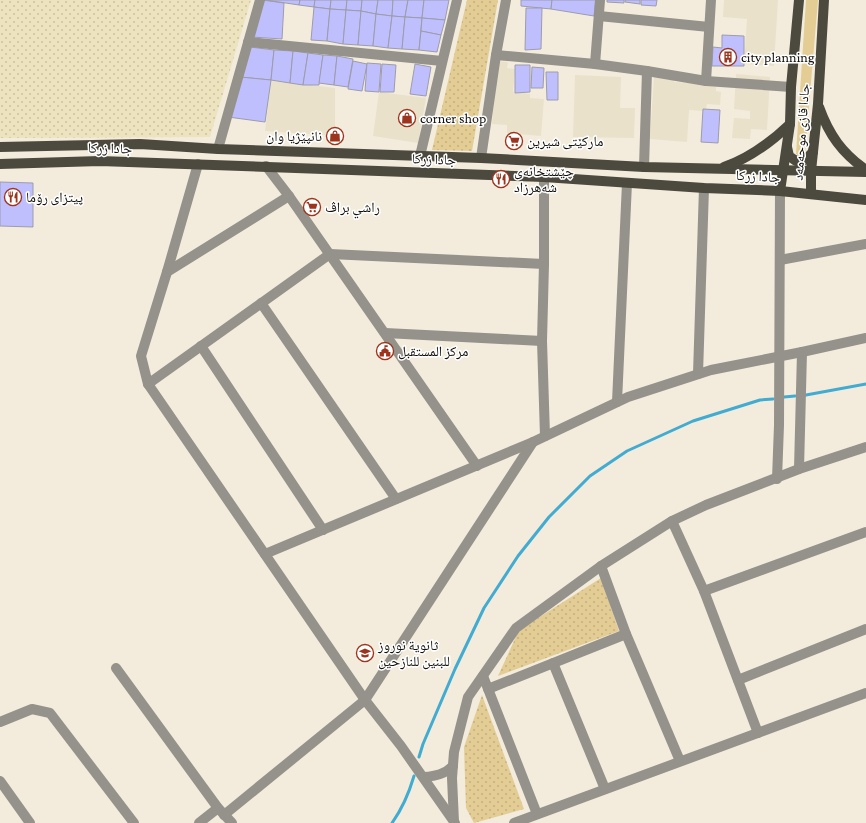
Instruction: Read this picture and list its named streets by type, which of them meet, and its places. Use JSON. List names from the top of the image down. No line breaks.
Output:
{"streets":{"main road":["جادا قازی موحەمەد","جادا زرکا"]},"crossings":[["جادا قازی موحەمەد","جادا زرکا"]],"places":{"building":["city planning"],"shop":["corner shop","نانپێژیا وان"],"supermarket":["مارکێتی شیرین","راشي براڤ"],"restaurant":["چێشتخانەی شەهرزاد","پیتزای رۆما"],"public building":["مركز المستقبل"],"school or university":["ثانوية نوروز للبنين للنازحين"]}}
